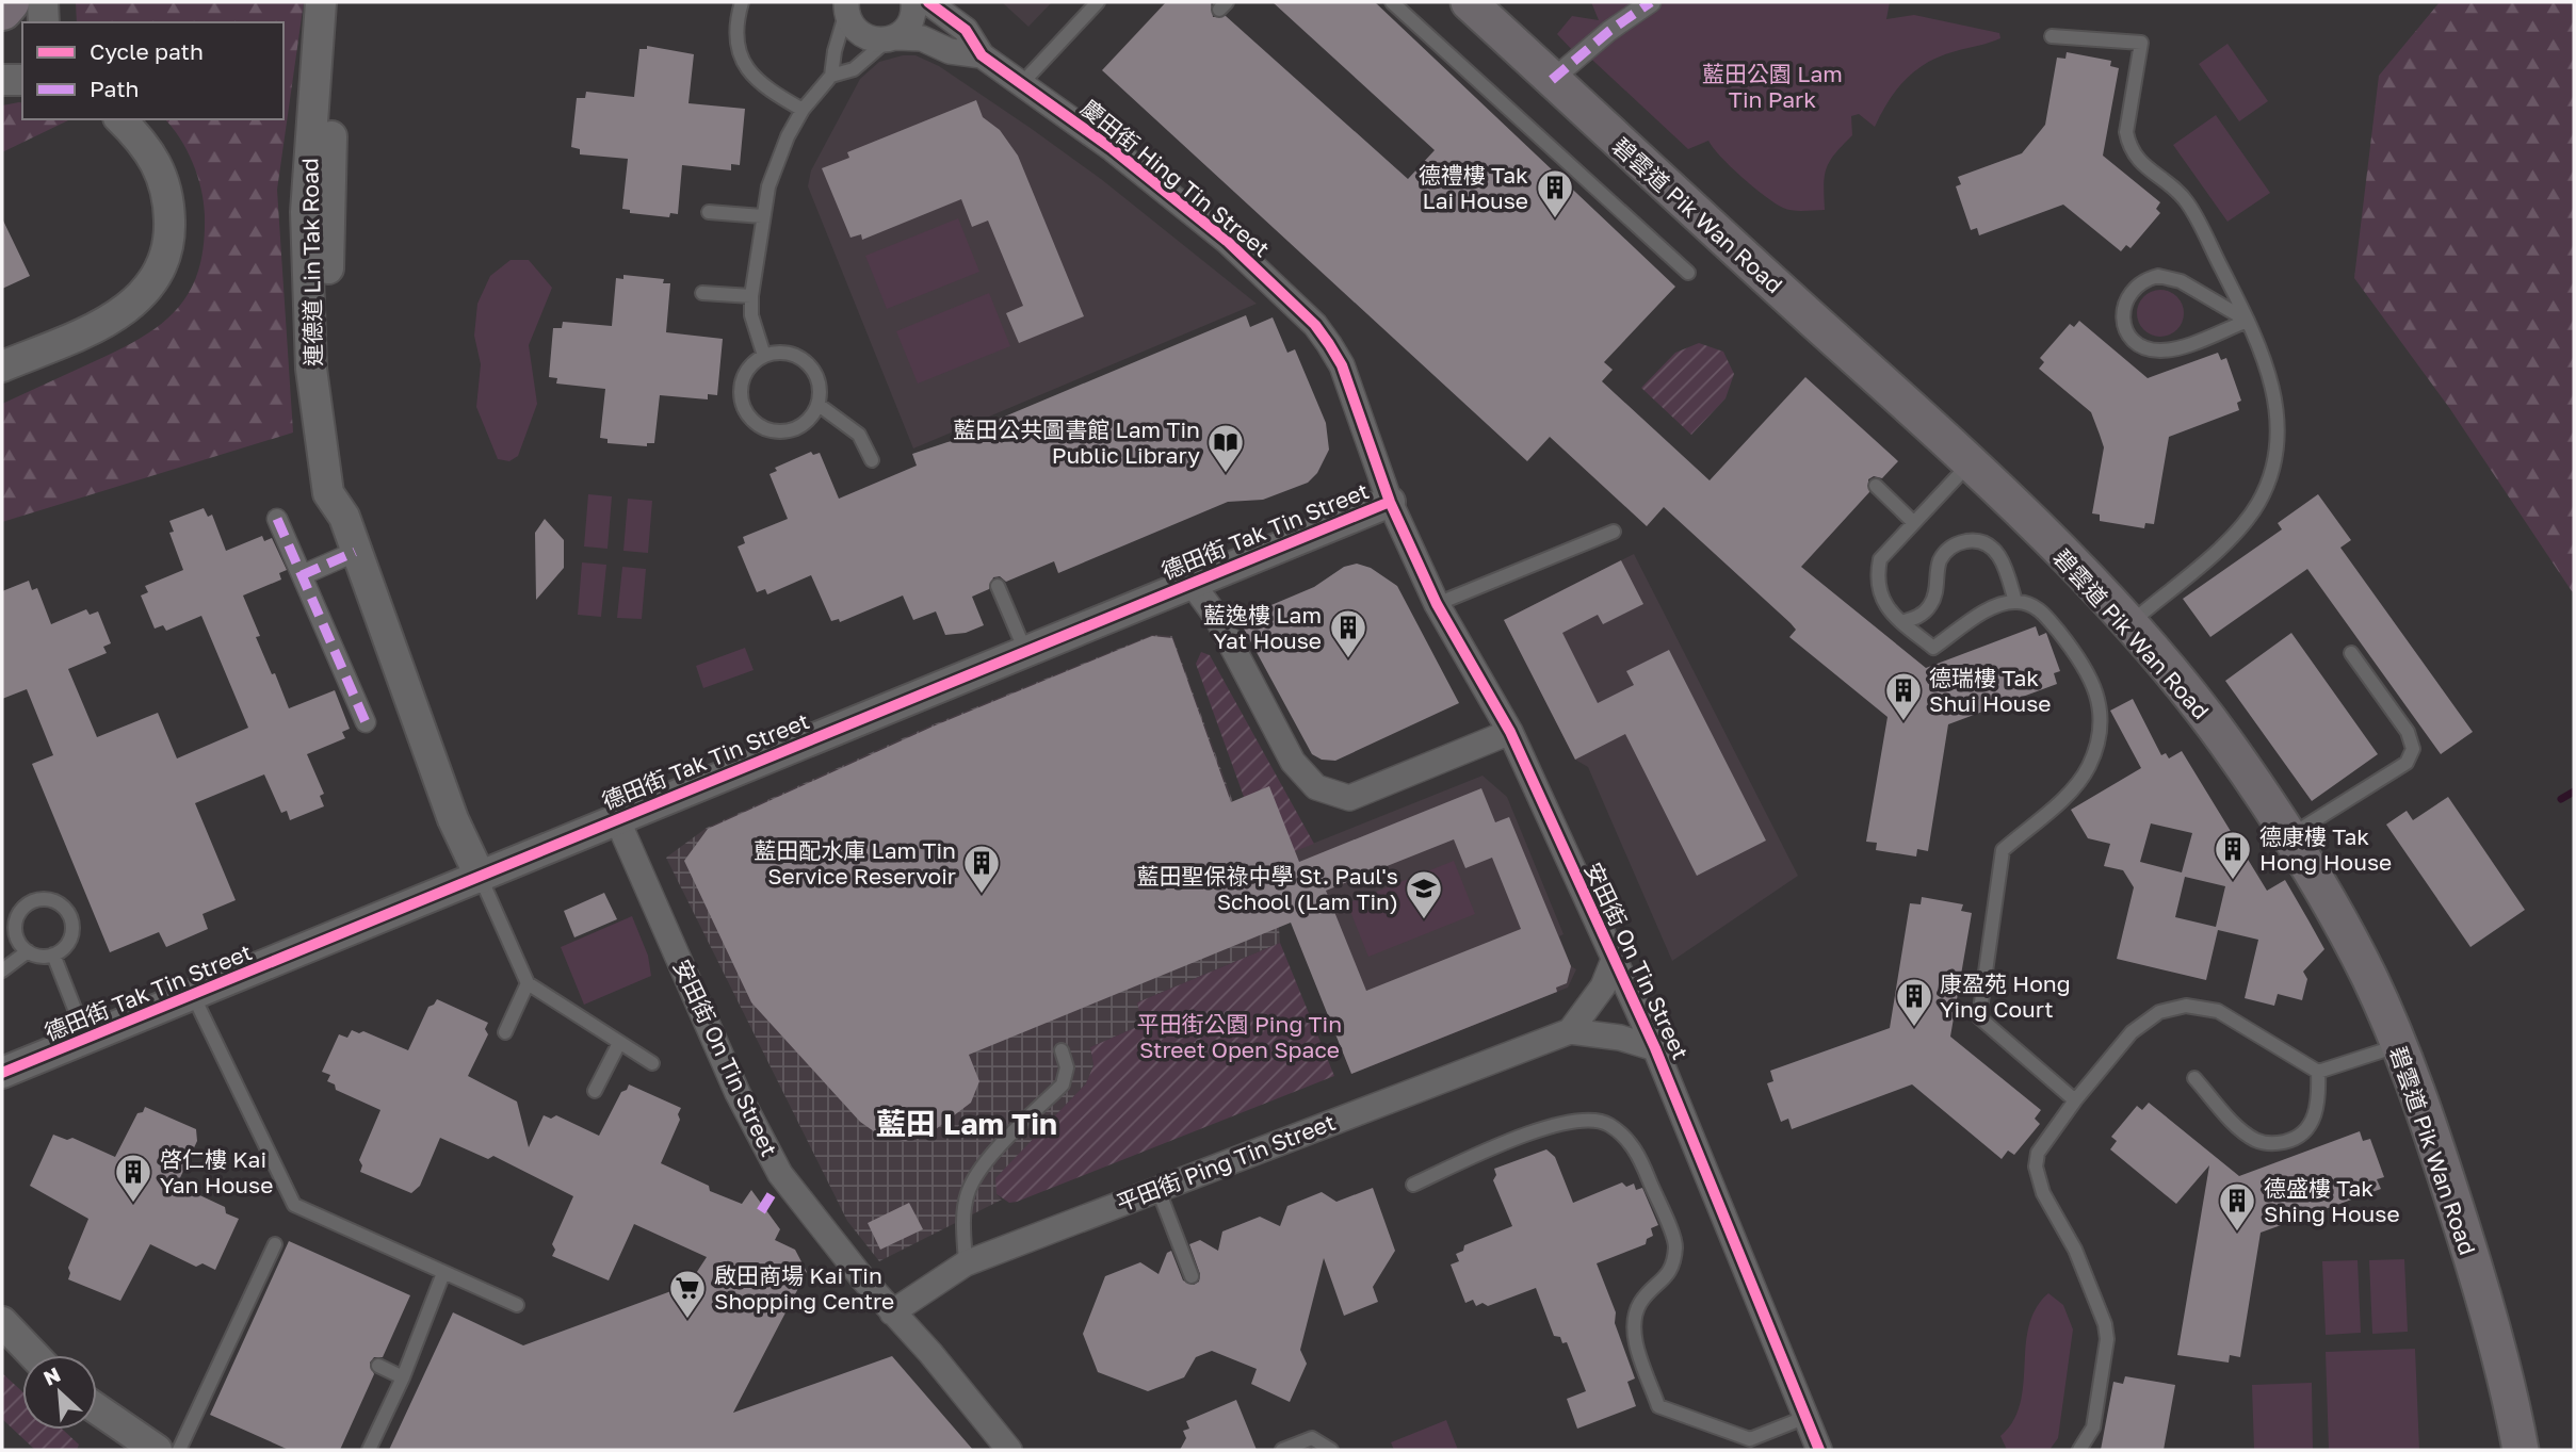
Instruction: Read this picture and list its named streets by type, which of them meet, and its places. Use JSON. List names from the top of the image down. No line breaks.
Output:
{"streets":{"main road":["碧雲道 Pik Wan Road"],"street":["慶田街 Hing Tin Street","連德道 Lin Tak Road","德田街 Tak Tin Street","安田街 On Tin Street","平田街 Ping Tin Street"]},"crossings":[["慶田街 Hing Tin Street","德田街 Tak Tin Street"],["慶田街 Hing Tin Street","安田街 On Tin Street"],["連德道 Lin Tak Road","德田街 Tak Tin Street"],["德田街 Tak Tin Street","安田街 On Tin Street"],["安田街 On Tin Street","平田街 Ping Tin Street"]],"districts":["藍田 Lam Tin"],"parks":["藍田公園 Lam Tin Park","平田街公園 Ping Tin Street Open Space"],"places":{"building":["德禮樓 Tak Lai House","藍逸樓 Lam Yat House","德瑞樓 Tak Shui House","德康樓 Tak Hong House","藍田配水庫 Lam Tin Service Reservoir","康盈苑 Hong Ying Court","啓仁樓 Kai Yan House","德盛樓 Tak Shing House"],"library":["藍田公共圖書館 Lam Tin Public Library"],"school or university":["藍田聖保祿中學 St. Paul's School (Lam Tin)"],"supermarket":["啟田商場 Kai Tin Shopping Centre"]},"legend":["Cycle path","Path"],"north":"top left"}
